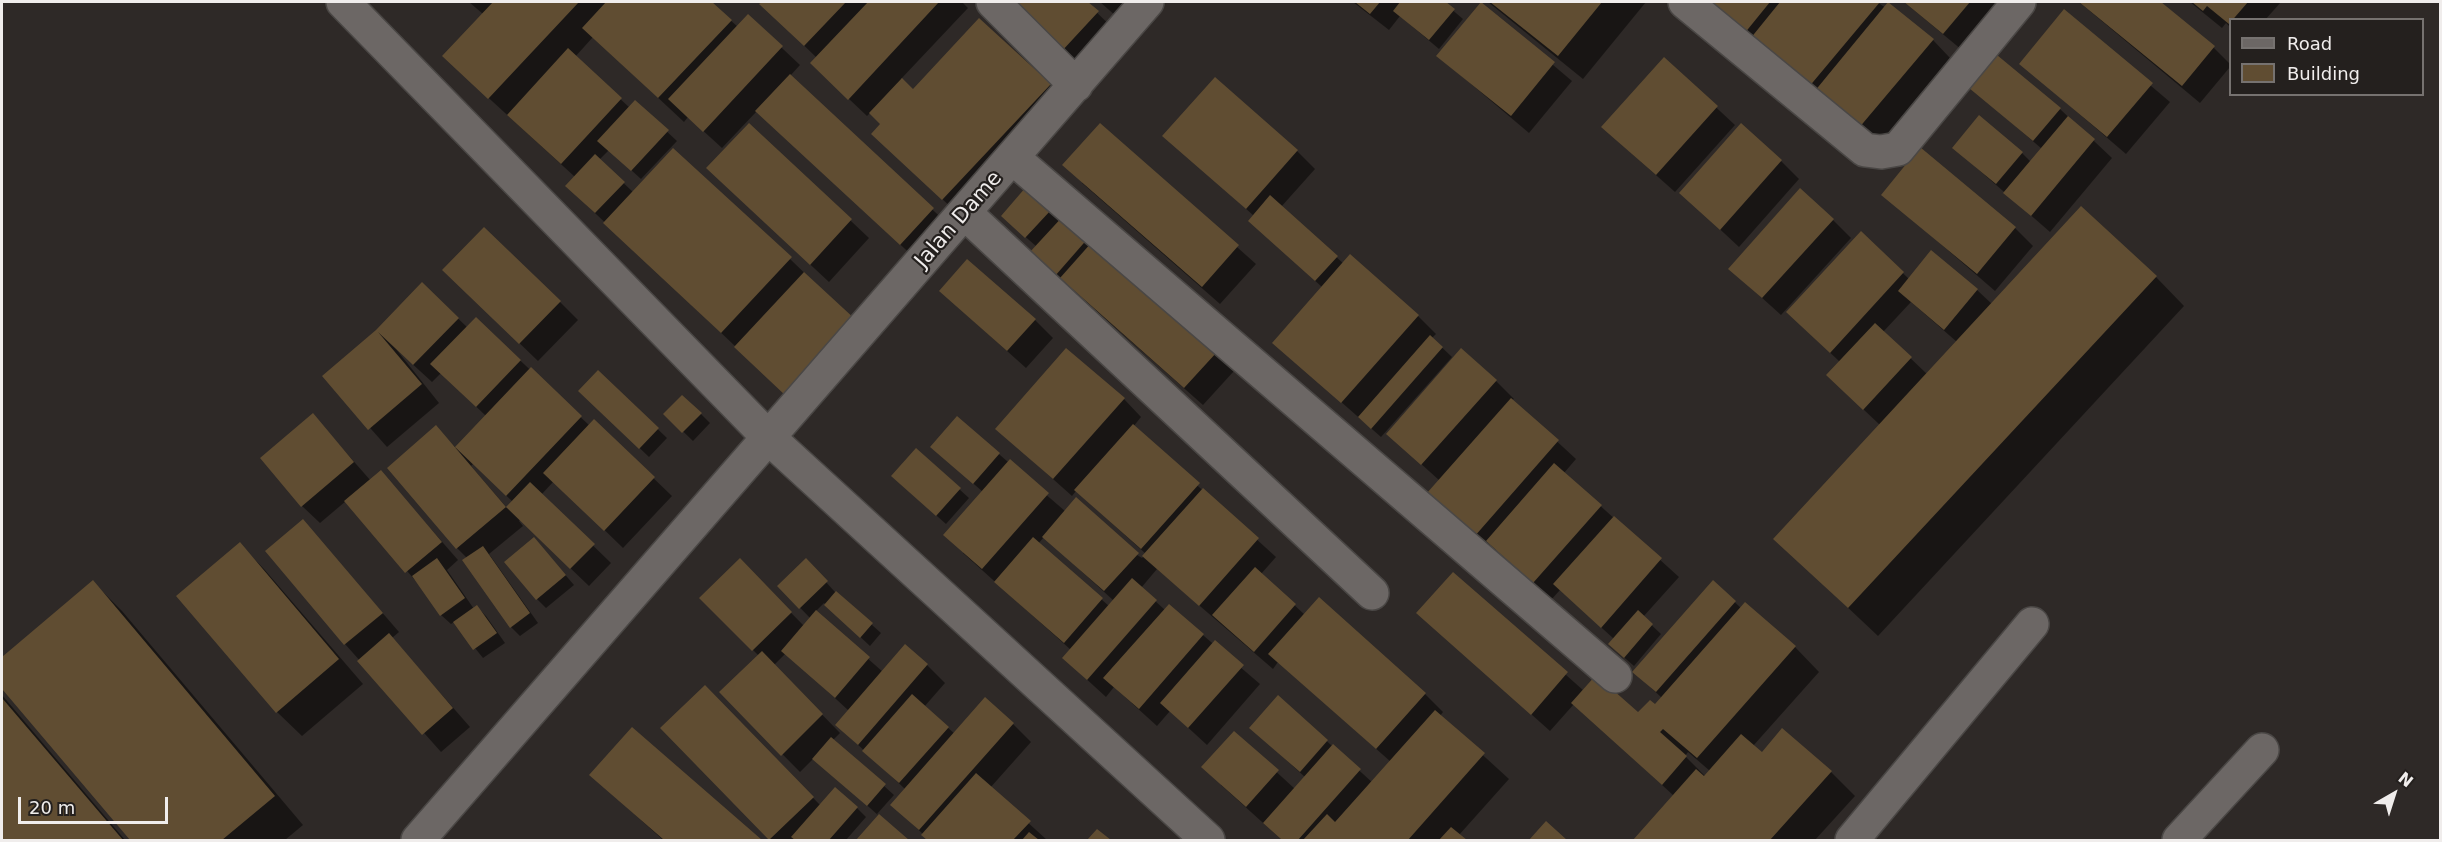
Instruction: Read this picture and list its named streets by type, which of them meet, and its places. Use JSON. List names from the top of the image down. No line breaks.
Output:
{"streets":{"street":["Jalan Dame"]},"legend":["Road","Building"],"scale_bar":"20 m","north":"top right"}
